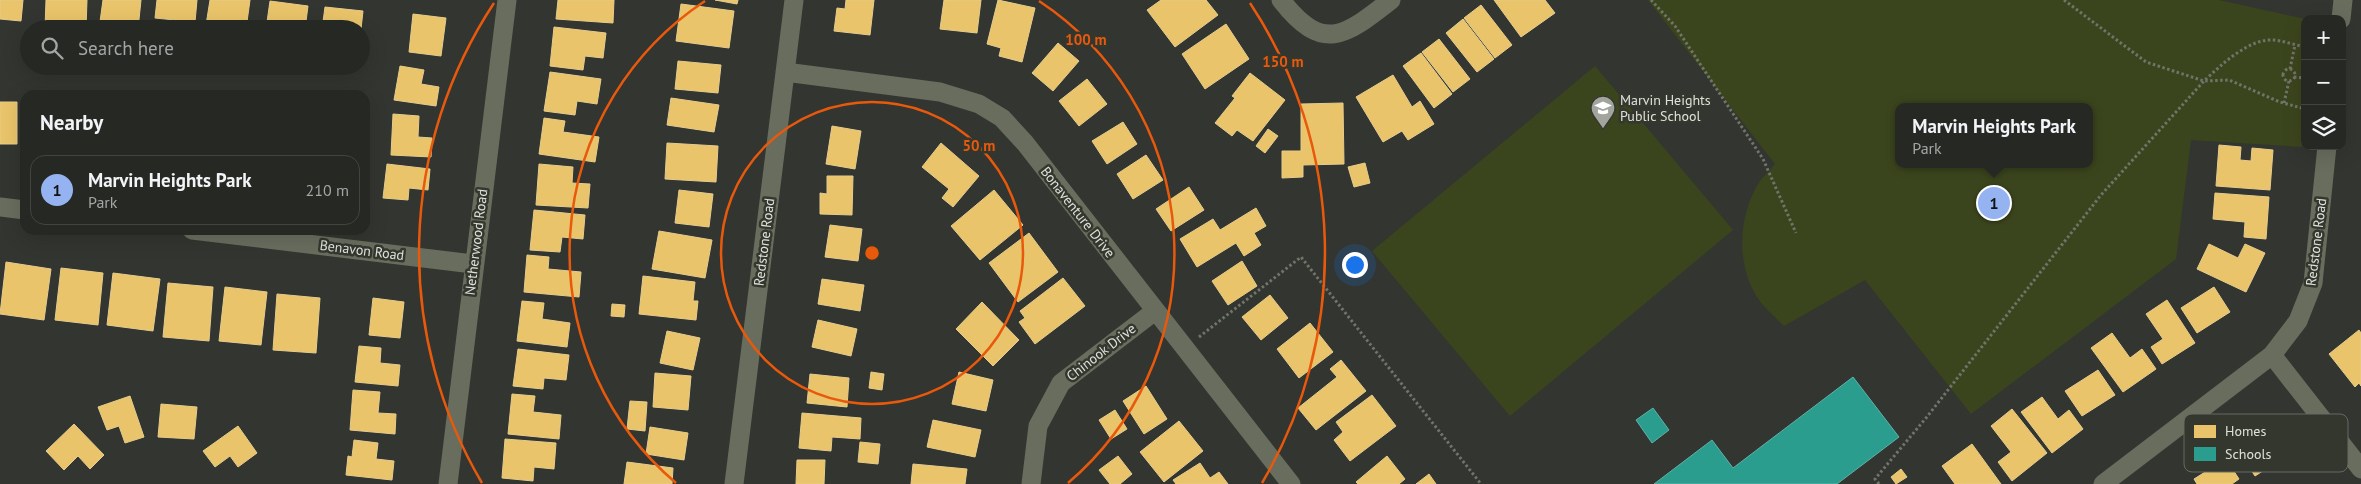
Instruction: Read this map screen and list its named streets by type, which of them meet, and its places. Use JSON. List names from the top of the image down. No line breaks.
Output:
{"streets":{"street":["Bonaventure Drive","Netherwood Road","Redstone Road","Benavon Road","Chinook Drive"]},"crossings":[["Bonaventure Drive","Redstone Road"],["Bonaventure Drive","Chinook Drive"],["Netherwood Road","Benavon Road"]],"places":{"school or university":["Marvin Heights Public School"]},"legend":["Homes","Schools"],"page":{"map_buttons":["+","−"],"search":"Search here","heading":"Nearby","popup":["Marvin Heights Park","Park"],"list":[{"mark":"1","name":"Marvin Heights Park","note":"Park","value":"210 m"}],"pins":"1"},"rings":["100 m","150 m","50 m"]}
